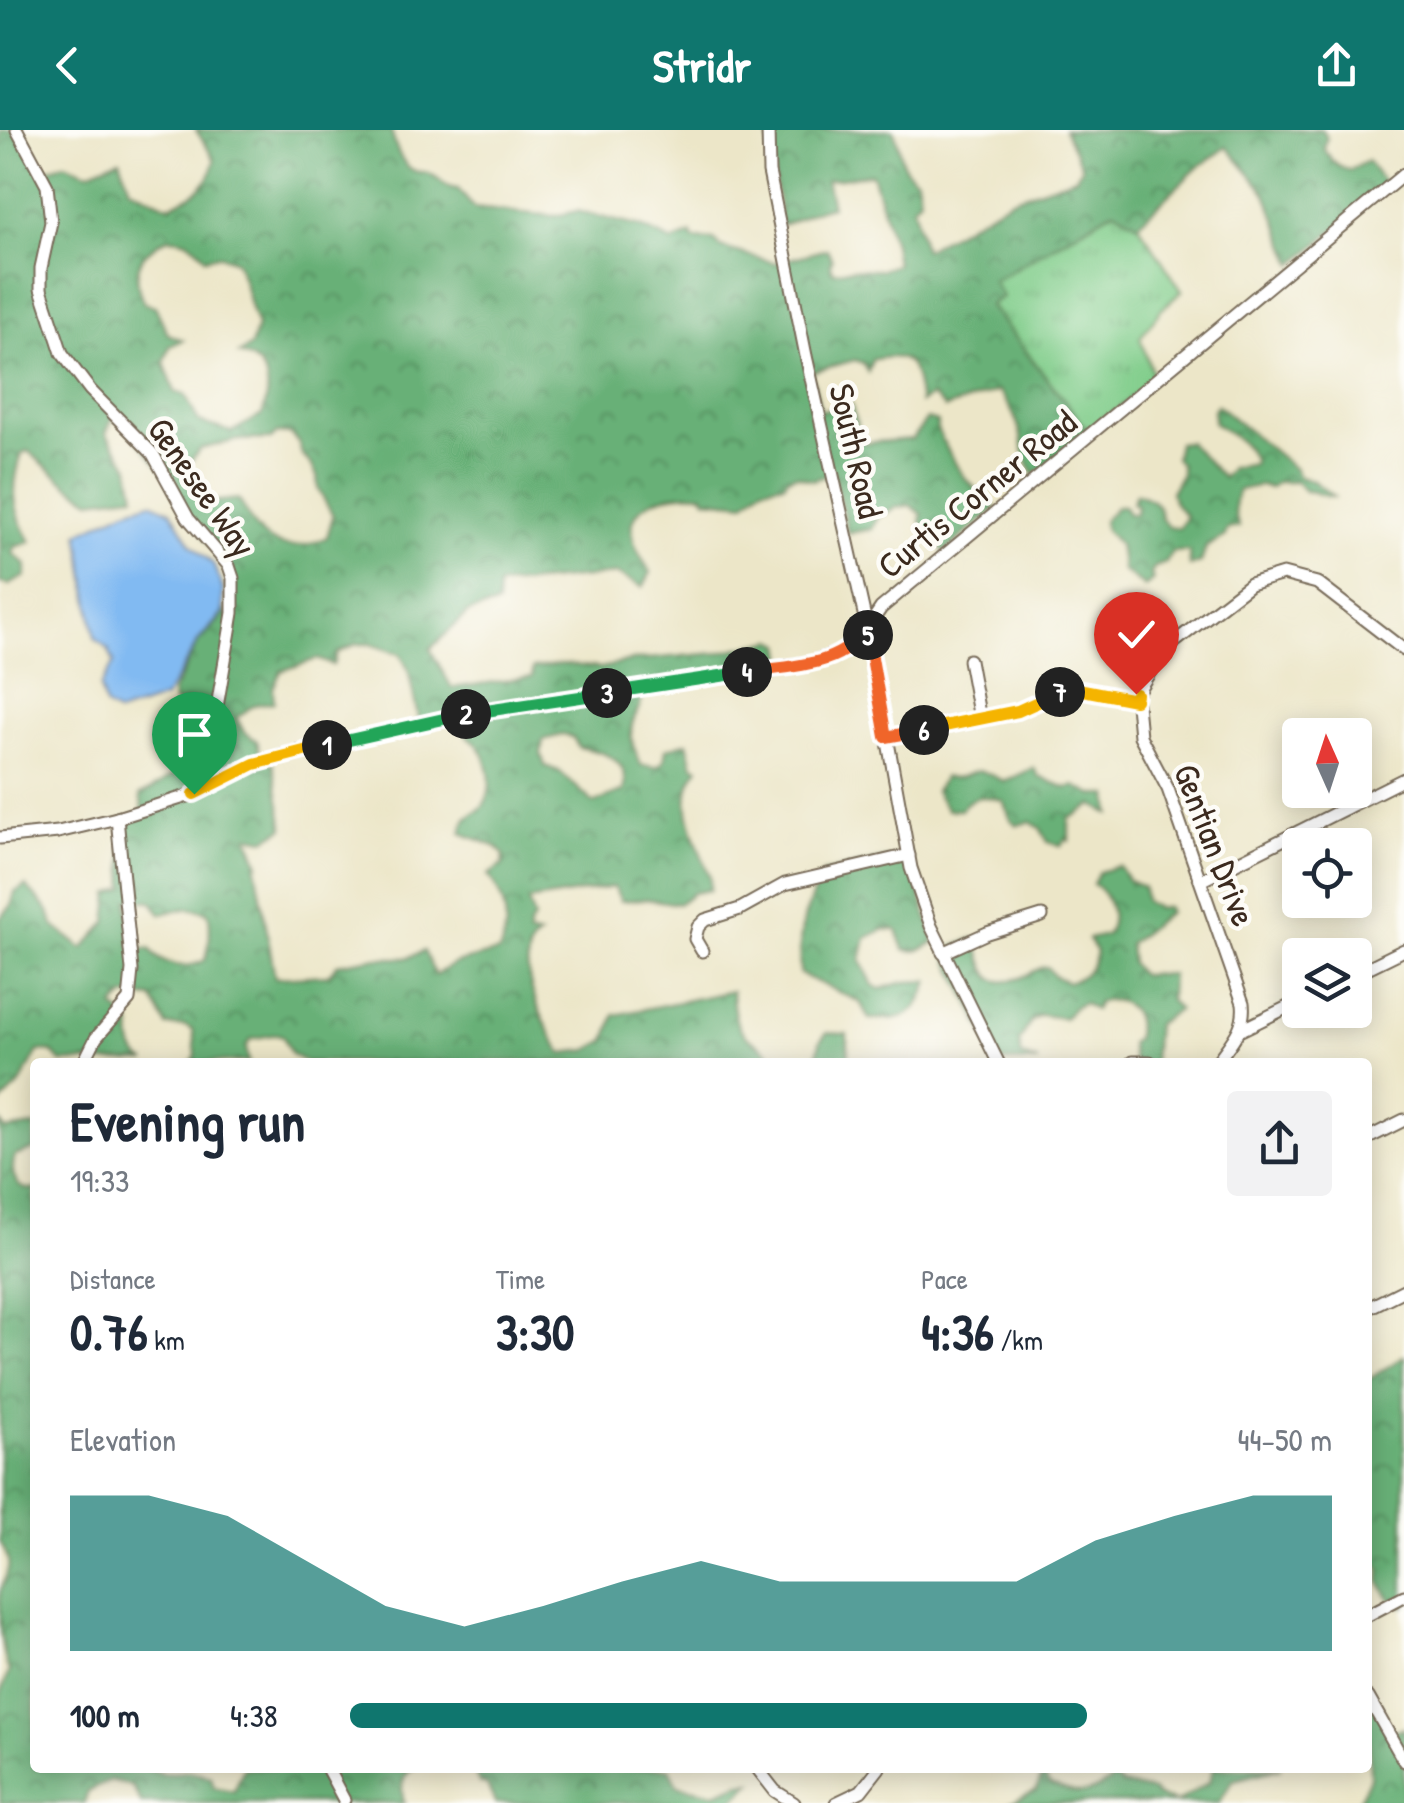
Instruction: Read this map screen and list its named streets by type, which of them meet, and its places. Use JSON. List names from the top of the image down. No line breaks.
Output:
{"streets":{"street":["South Road","Genesee Way","Curtis Corner Road","Gentian Drive"]},"crossings":[["South Road","Curtis Corner Road"],["Genesee Way","Curtis Corner Road"]],"north":"top","page":{"header":"Stridr","pins":["5","4","7","3","2","6","1"],"heading":["Evening run","19:33"],"stats":[["Distance","0.76 km"],["Time","3:30"],["Pace","4:36 /km"]],"chart":["Elevation","44–50 m"],"list":[{"name":"100 m","note":"4:38"}]}}
